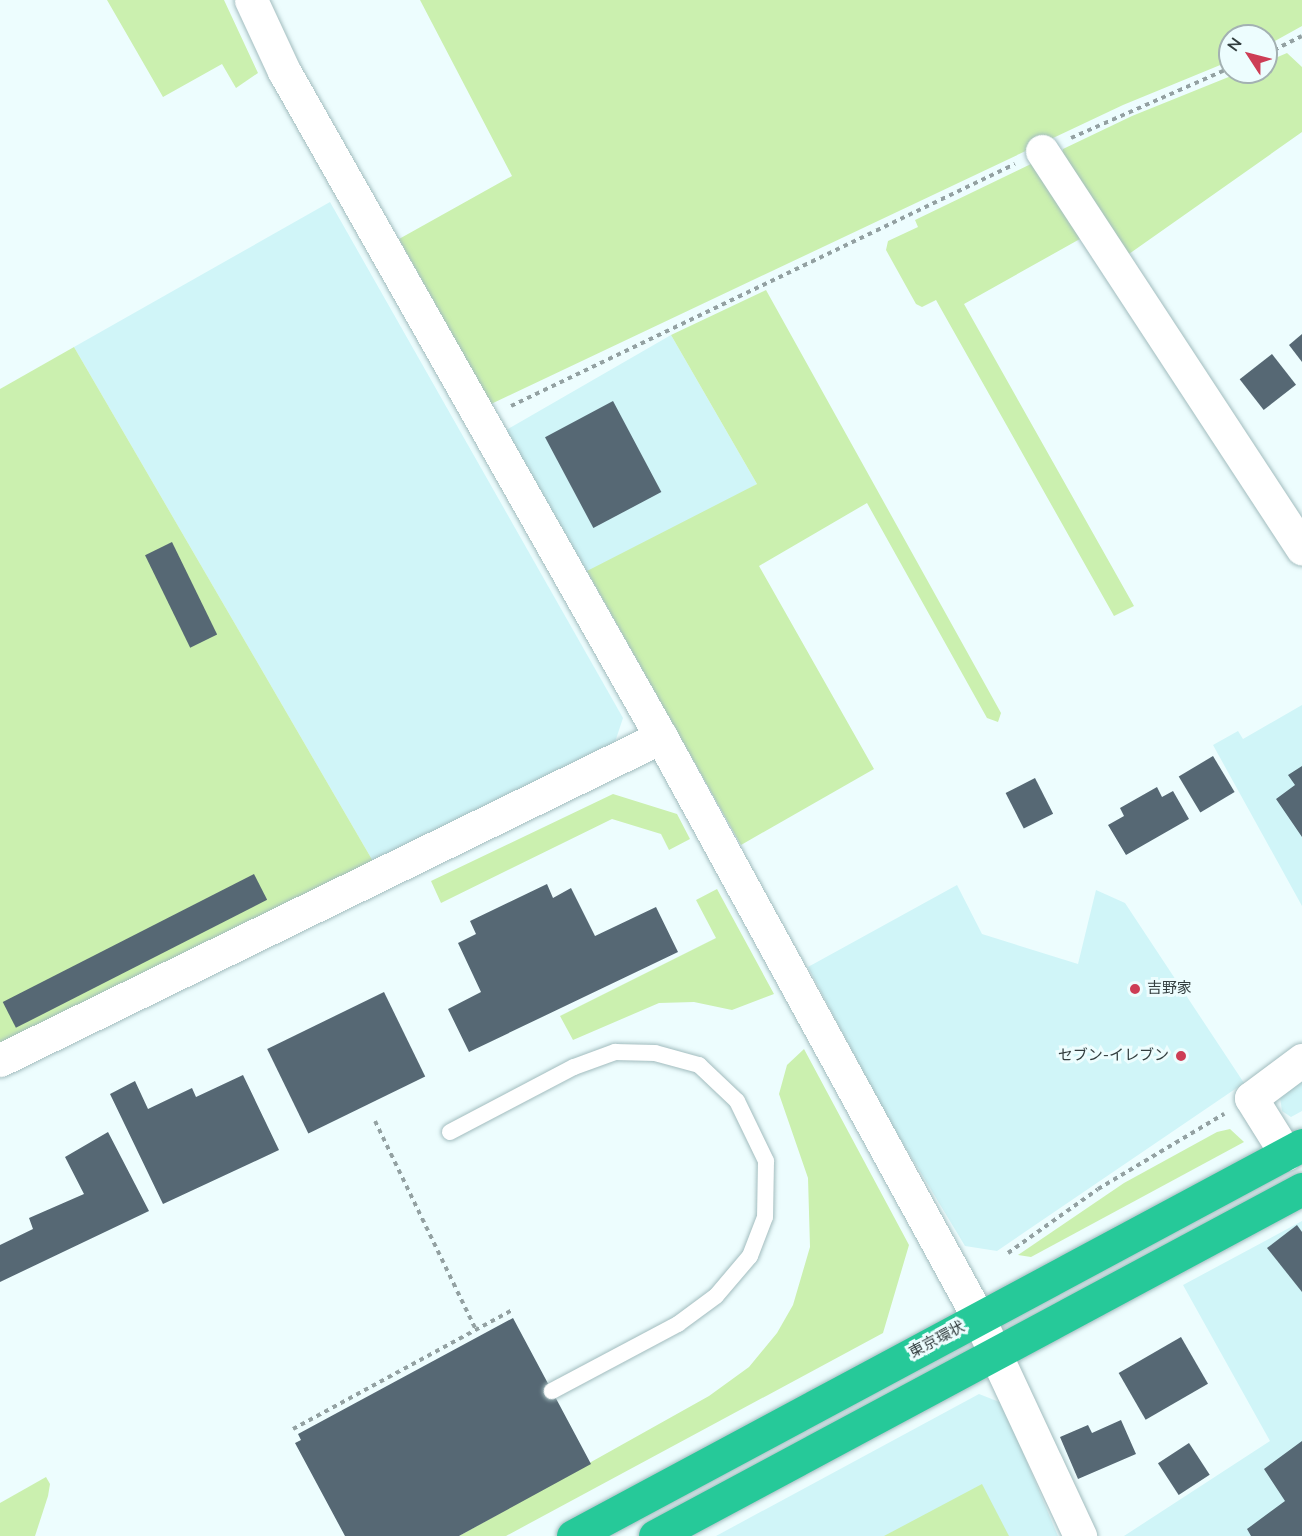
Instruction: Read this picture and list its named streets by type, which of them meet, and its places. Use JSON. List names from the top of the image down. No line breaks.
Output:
{"streets":{"highway":["東京環状"]},"places":["吉野家","セブン-イレブン"],"north":"top left"}
